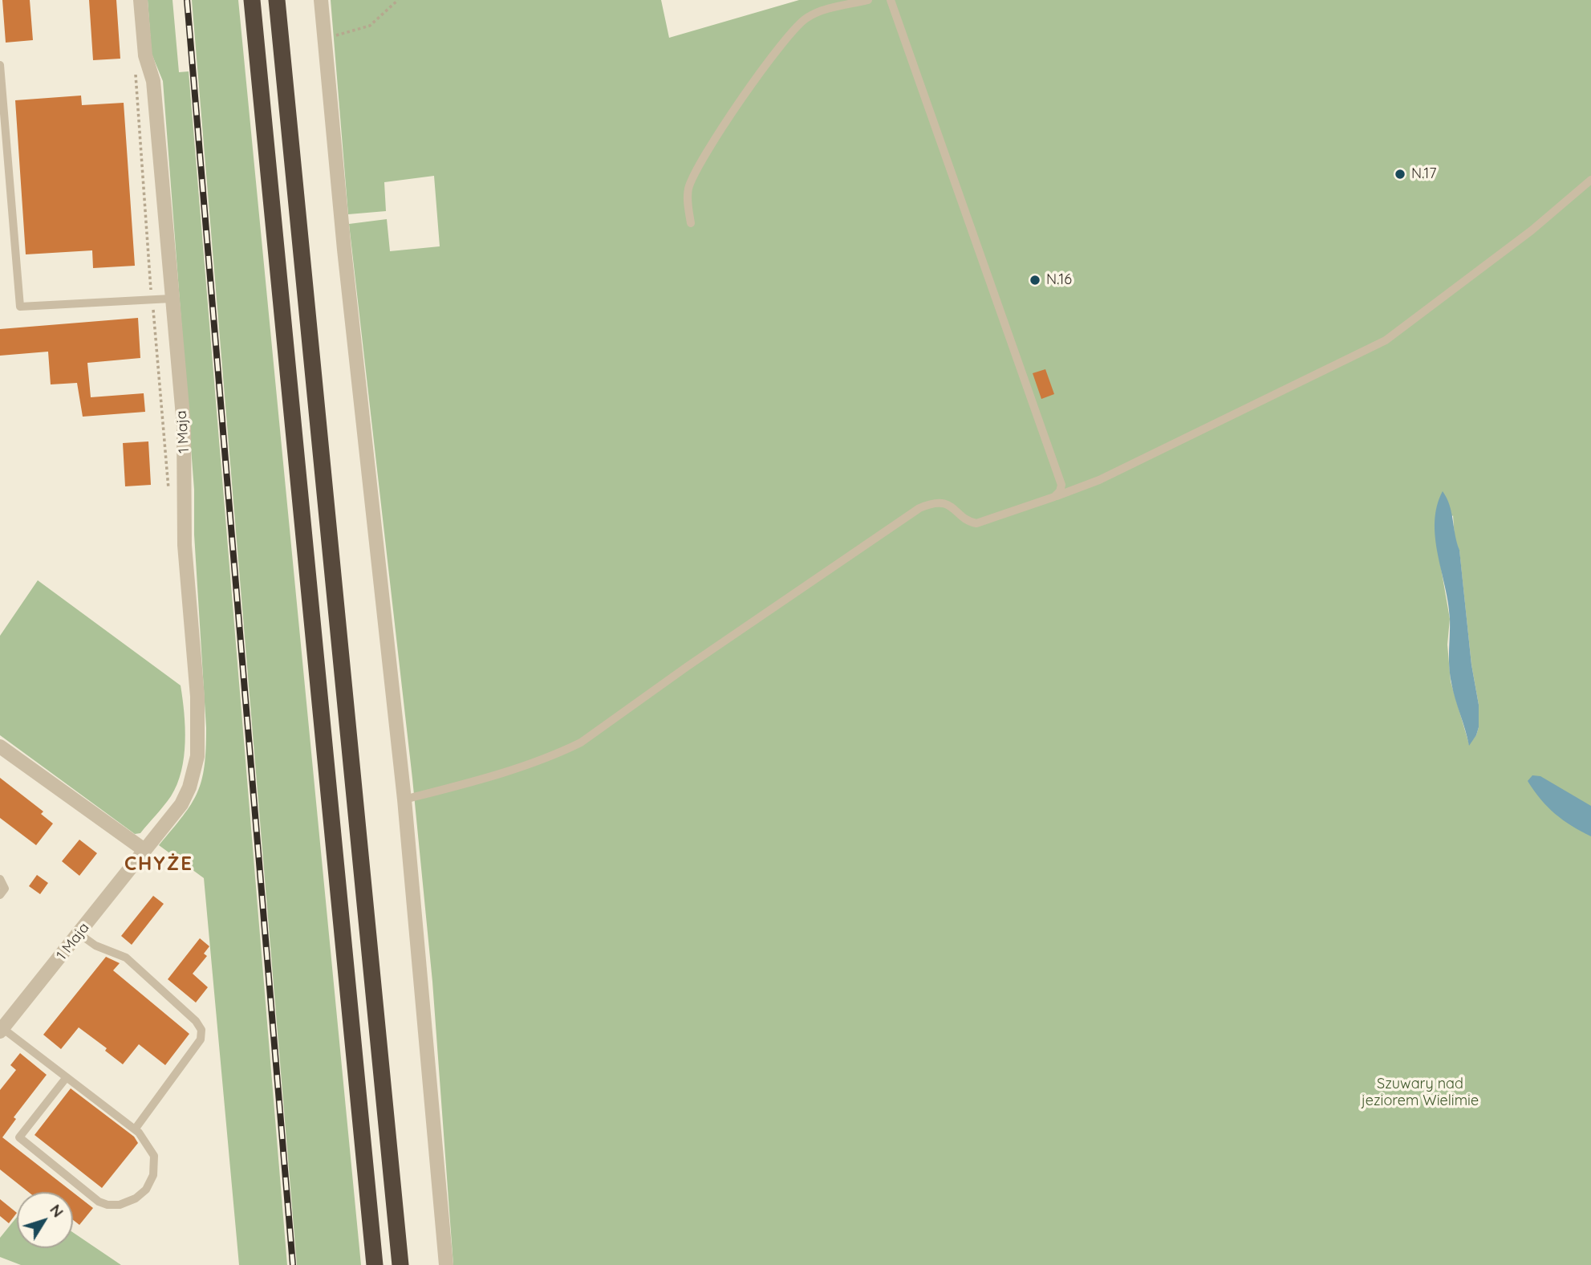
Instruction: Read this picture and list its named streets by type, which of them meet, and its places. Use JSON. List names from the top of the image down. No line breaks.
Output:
{"streets":{"street":["1 Maja"]},"districts":["CHYŻE"],"parks":["Szuwary nad jeziorem Wielimie"],"places":["N.17","N.16"],"north":"top right"}
